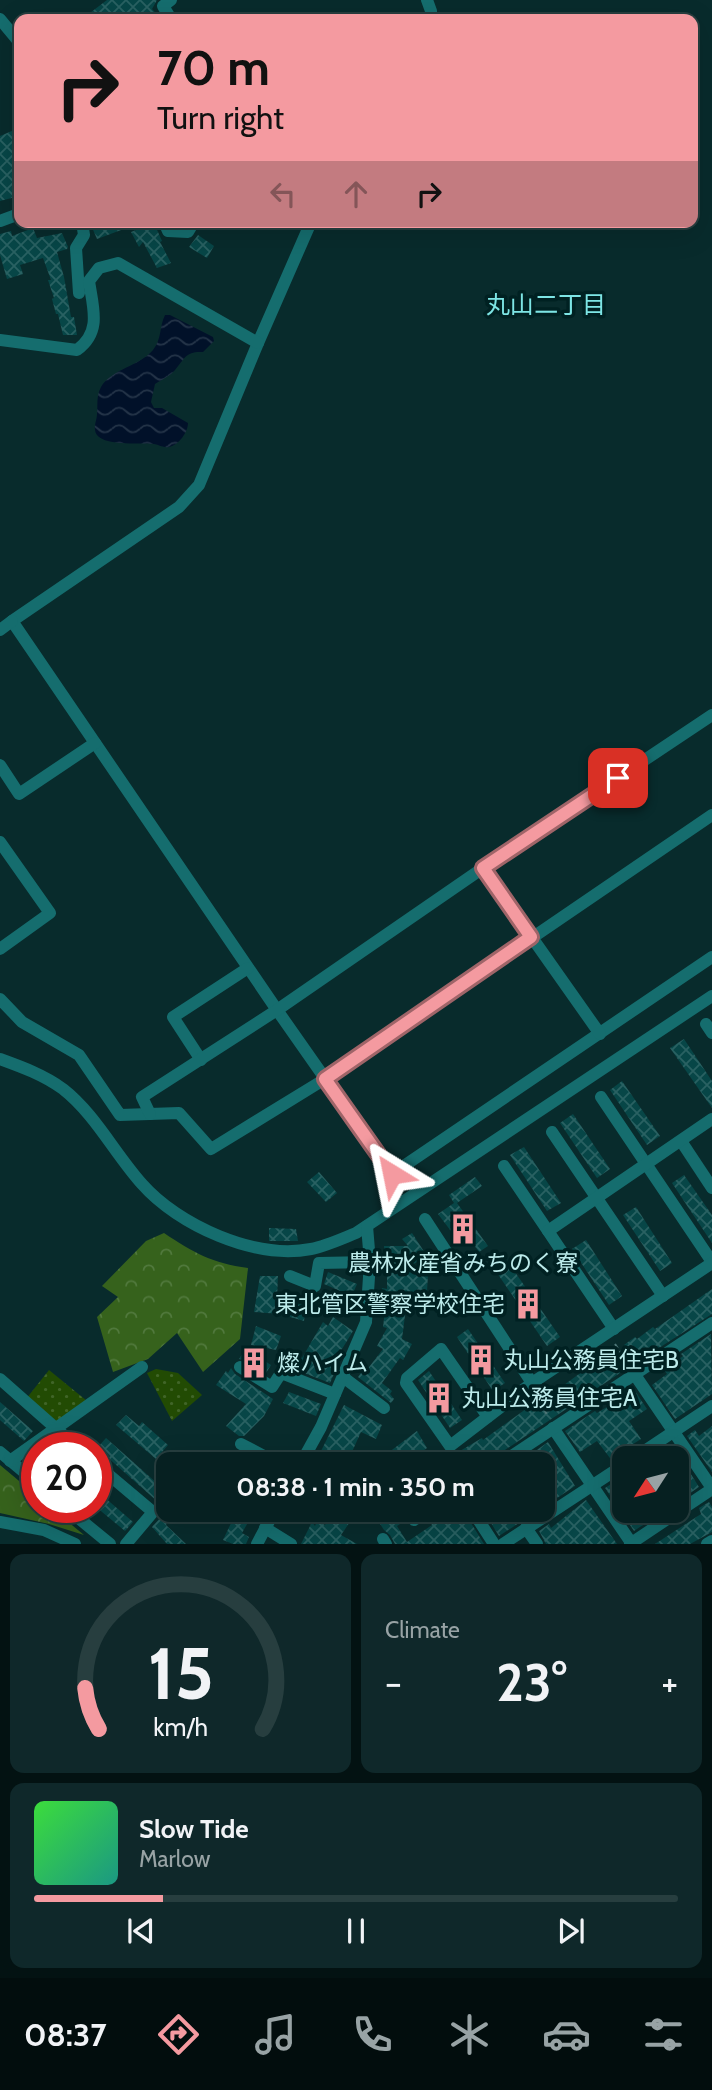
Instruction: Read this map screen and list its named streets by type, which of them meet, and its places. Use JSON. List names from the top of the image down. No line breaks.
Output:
{"districts":["丸山二丁目"],"places":{"building":["農林水産省みちのく寮","東北管区警察学校住宅","丸山公務員住宅B","燦ハイム","丸山公務員住宅A"]},"north":"bottom left","page":{"turn":["70 m","Turn right"],"limit":"20","trip":"08:38 · 1 min · 350 m","tile":"Climate","heat":["−","23°","+"],"song":["Slow Tide","Marlow"],"tabs":"08:37","gauge":["15","km/h"]}}
